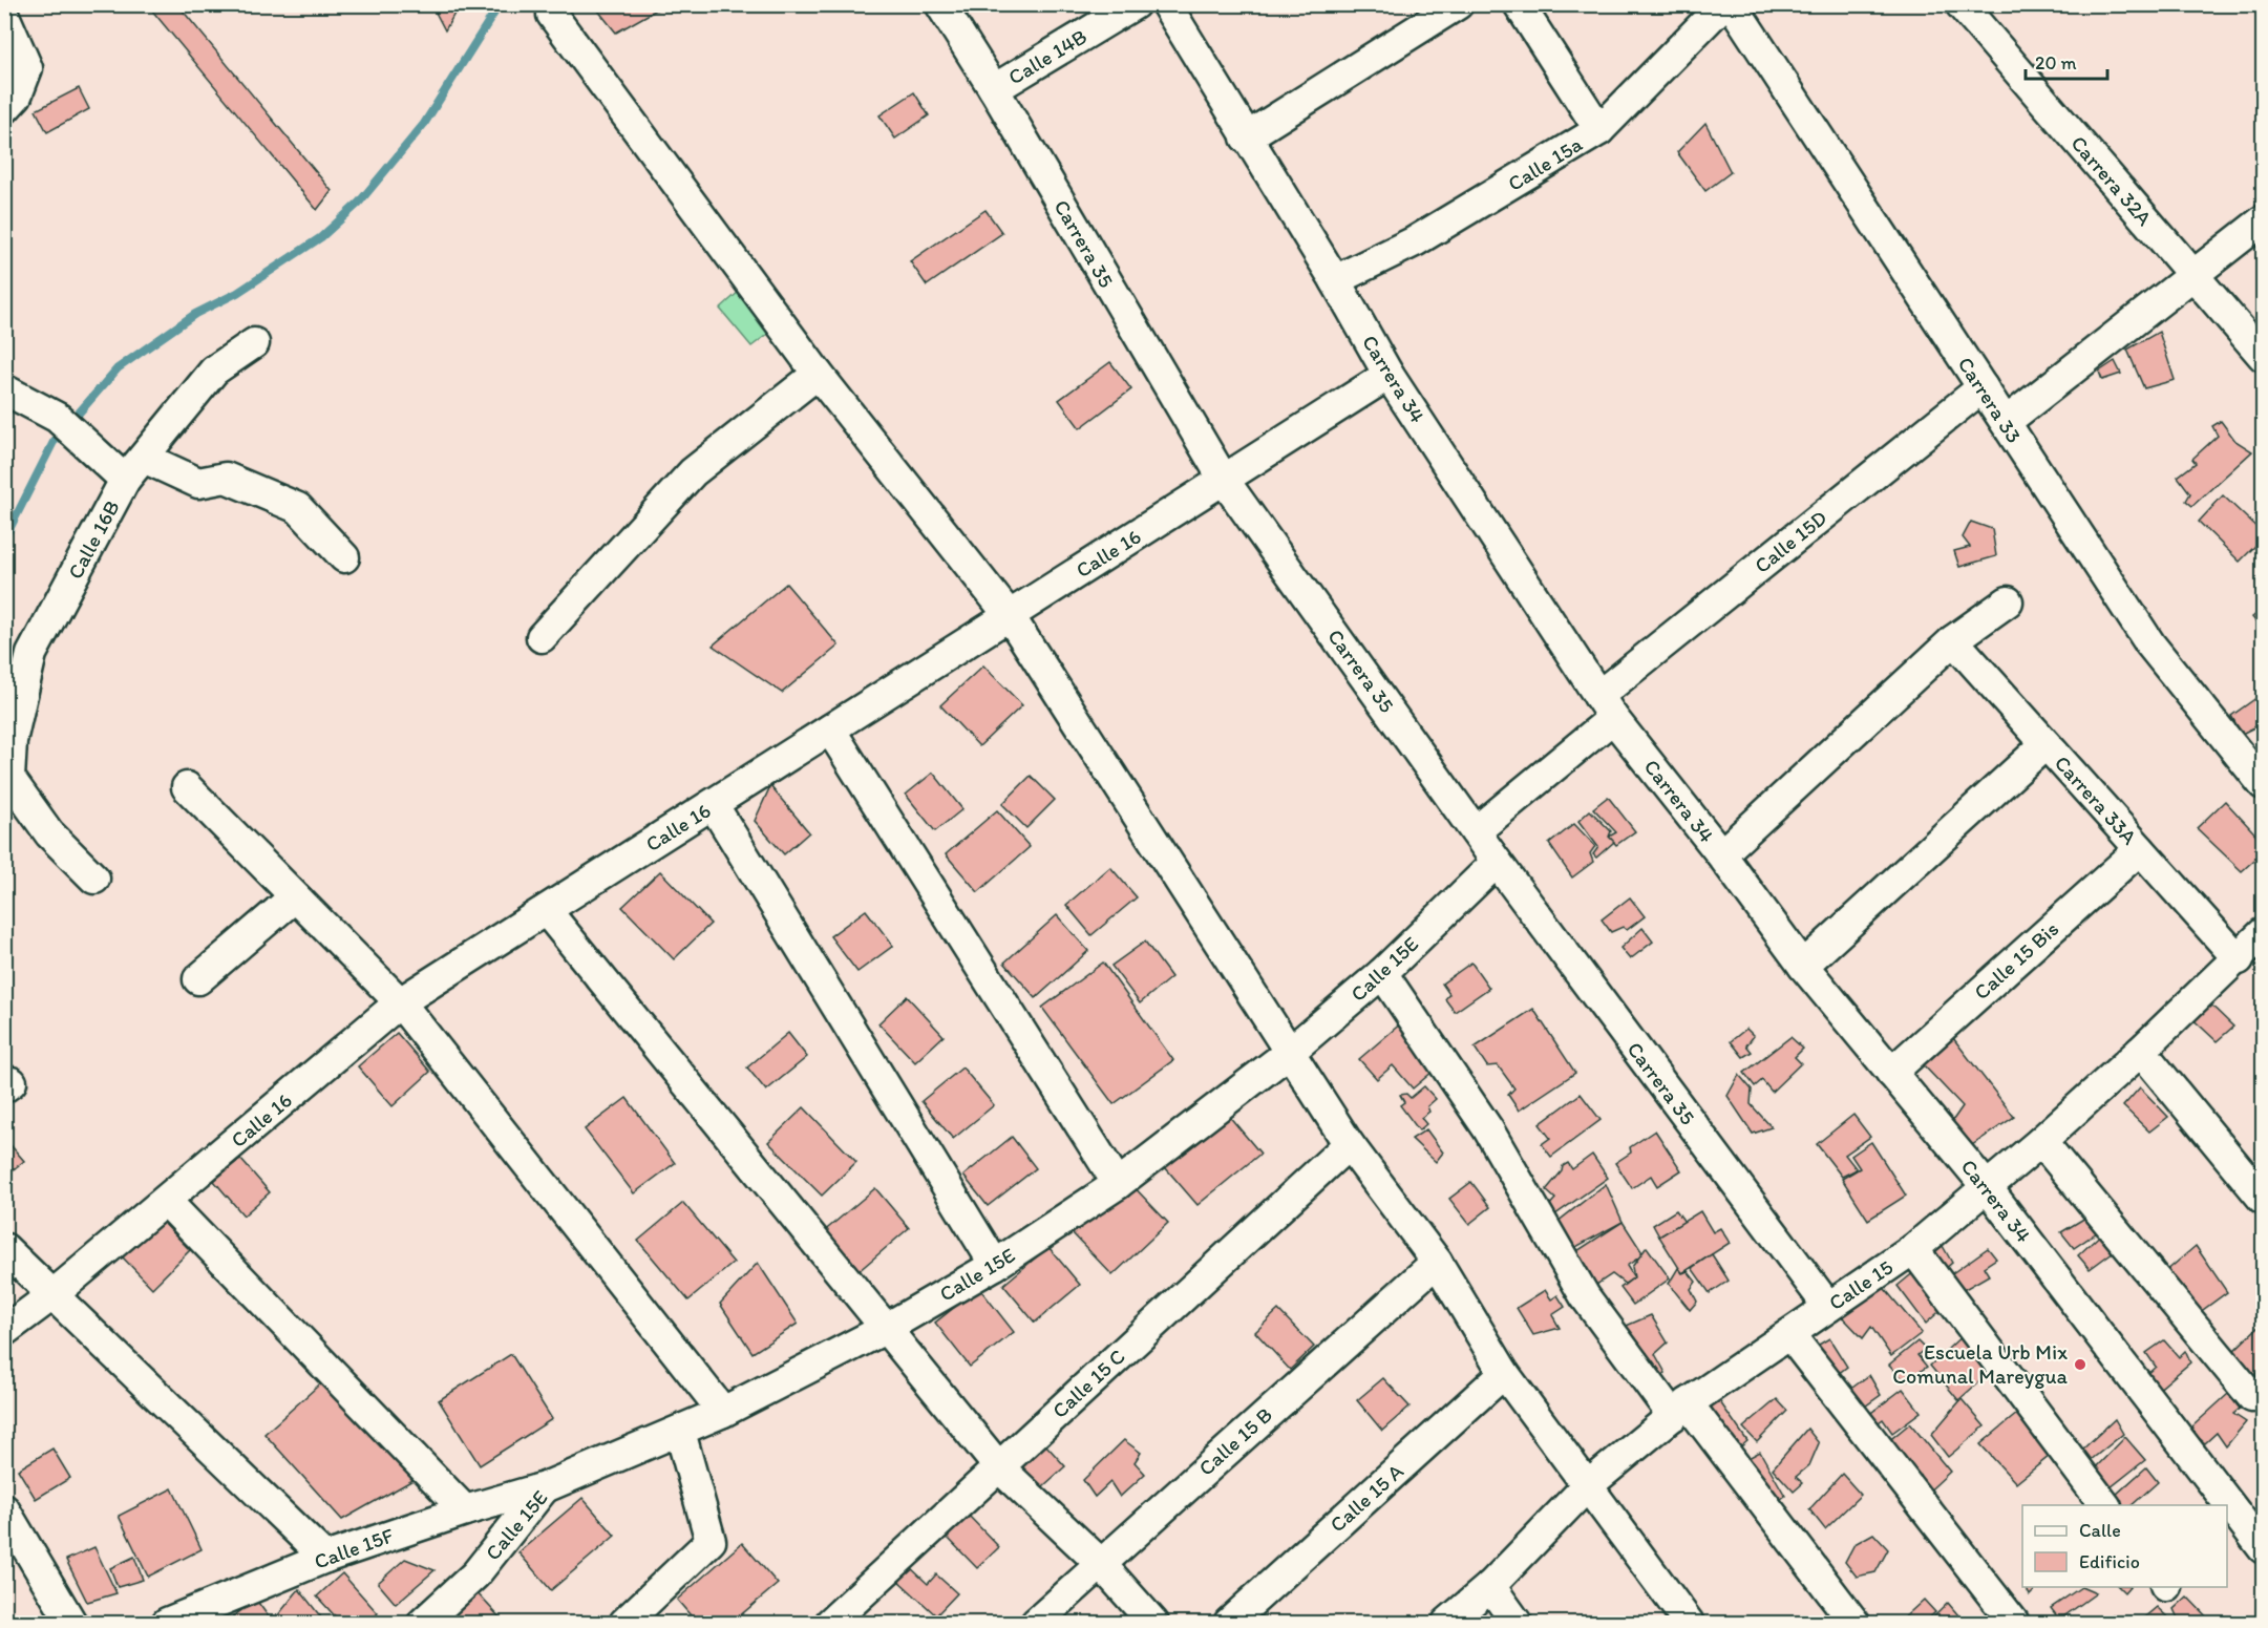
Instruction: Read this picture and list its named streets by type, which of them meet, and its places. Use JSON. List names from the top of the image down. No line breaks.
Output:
{"streets":{"street":["Calle 14B","Calle 15a","Carrera 32A","Carrera 35","Carrera 34","Carrera 33","Calle 16B","Calle 15D","Calle 16","Carrera 33A","Calle 15 Bis","Calle 15E","Calle 15","Calle 15 C","Calle 15 B","Calle 15 A","Calle 15F"]},"crossings":[["Calle 14B","Carrera 35"],["Calle 15a","Carrera 34"],["Carrera 35","Calle 15D"],["Carrera 35","Calle 16"],["Carrera 35","Calle 15E"],["Carrera 35","Calle 15"],["Carrera 34","Calle 15D"],["Carrera 34","Calle 16"],["Carrera 34","Calle 15 Bis"],["Carrera 34","Calle 15"],["Carrera 33","Calle 15D"],["Carrera 33A","Calle 15 Bis"],["Carrera 33A","Calle 15"],["Calle 15E","Calle 15F"]],"places":["Escuela Urb Mix Comunal Mareygua"],"legend":["Calle","Edificio"],"scale_bar":"20 m"}
